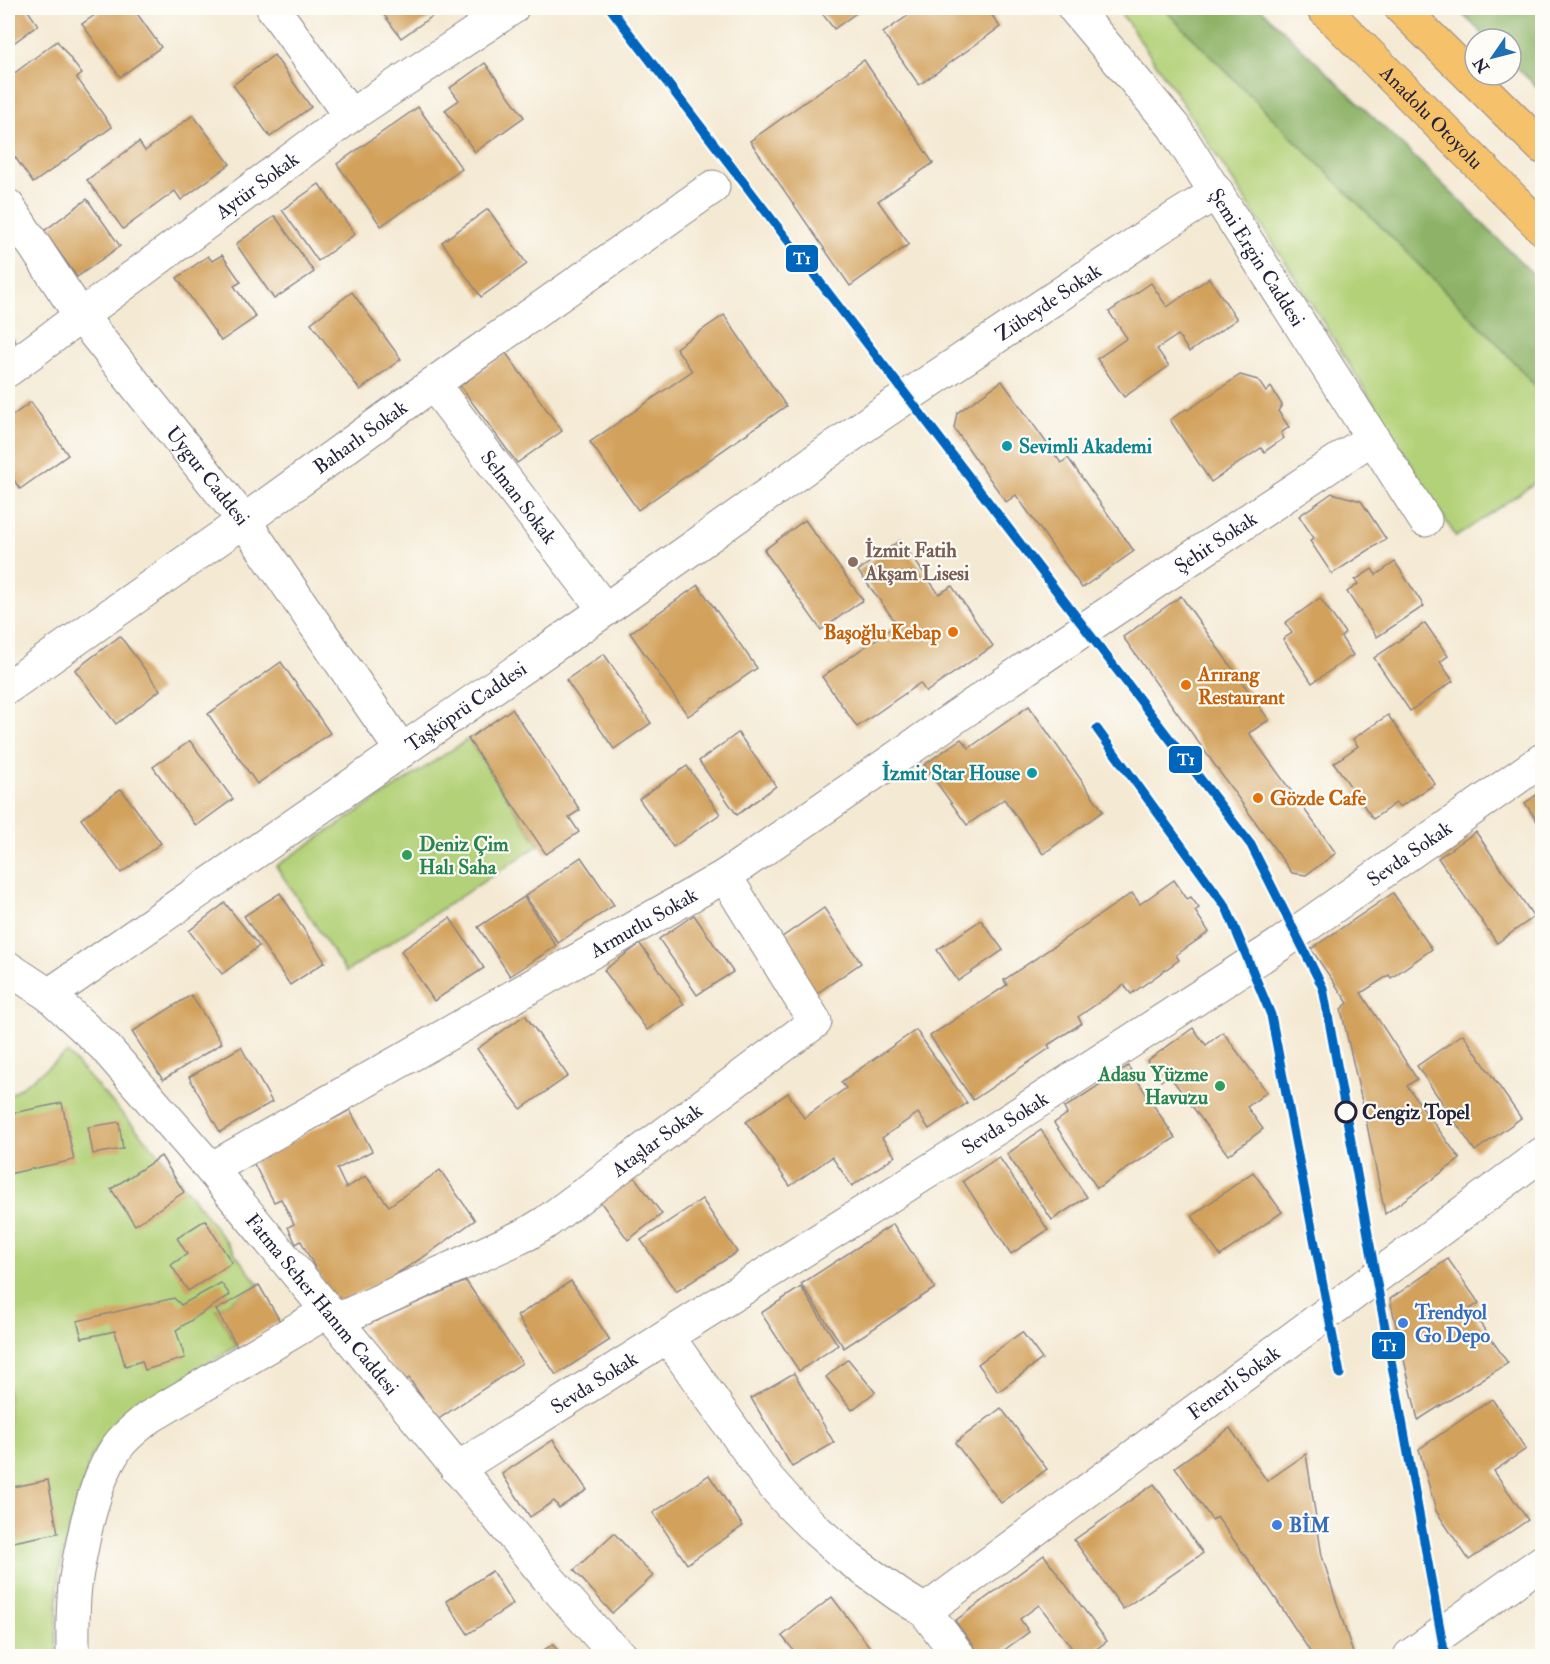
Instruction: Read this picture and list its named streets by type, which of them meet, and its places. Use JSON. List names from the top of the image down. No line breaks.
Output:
{"streets":{"highway":["Anadolu Otoyolu"],"street":["Aytür Sokak","Şemi Ergin Caddesi","Zübeyde Sokak","Baharlı Sokak","Uygur Caddesi","Selman Sokak","Şehit Sokak","Taşköprü Caddesi","Sevda Sokak","Armutlu Sokak","Ataşlar Sokak","Fatma Seher Hanım Caddesi","Fenerli Sokak"]},"crossings":[["Aytür Sokak","Uygur Caddesi"],["Şemi Ergin Caddesi","Zübeyde Sokak"],["Şemi Ergin Caddesi","Şehit Sokak"],["Zübeyde Sokak","Taşköprü Caddesi"],["Baharlı Sokak","Uygur Caddesi"],["Baharlı Sokak","Selman Sokak"],["Uygur Caddesi","Taşköprü Caddesi"],["Selman Sokak","Taşköprü Caddesi"],["Şehit Sokak","Armutlu Sokak"],["Taşköprü Caddesi","Fatma Seher Hanım Caddesi"],["Sevda Sokak","Fatma Seher Hanım Caddesi"],["Armutlu Sokak","Ataşlar Sokak"],["Armutlu Sokak","Fatma Seher Hanım Caddesi"],["Ataşlar Sokak","Fatma Seher Hanım Caddesi"]],"places":["Sevimli Akademi","İzmit Fatih Akşam Lisesi","Başoğlu Kebap","Arırang Restaurant","İzmit Star House","Gözde Cafe","Deniz Çim Halı Saha","Adasu Yüzme Havuzu","Cengiz Topel","Trendyol Go Depo","BİM"],"lines":["transit line T1"],"north":"bottom left"}
